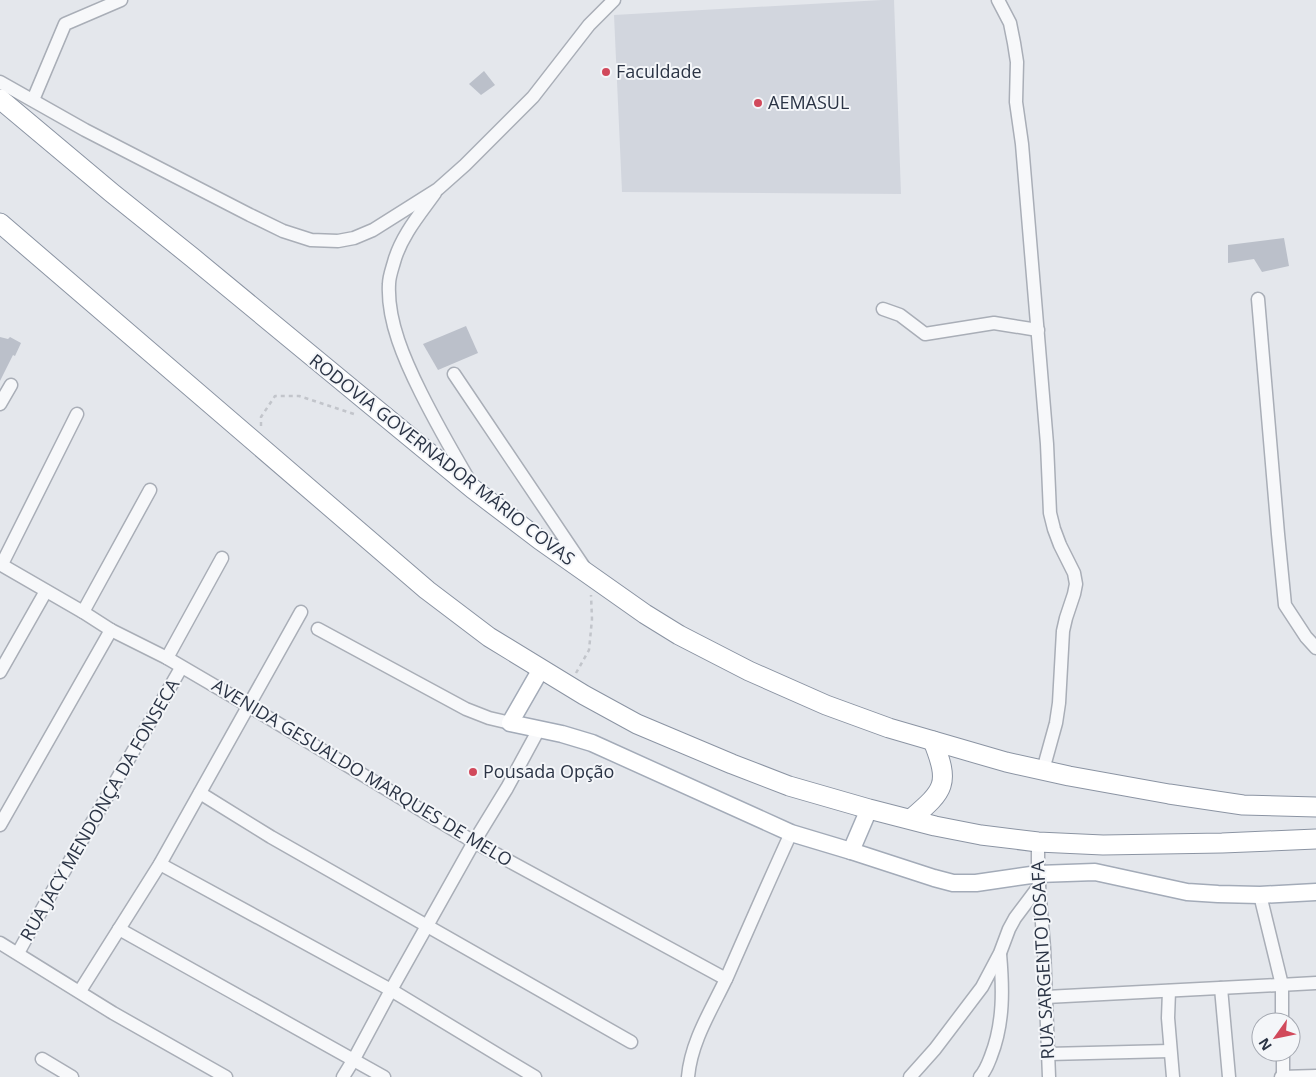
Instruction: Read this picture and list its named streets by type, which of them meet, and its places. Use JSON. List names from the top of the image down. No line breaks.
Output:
{"streets":{"highway":["RODOVIA GOVERNADOR MÁRIO COVAS"],"street":["AVENIDA GESUALDO MARQUES DE MELO","RUA JACY MENDONÇA DA FONSECA","RUA SARGENTO JOSAFA"]},"crossings":[["AVENIDA GESUALDO MARQUES DE MELO","RUA JACY MENDONÇA DA FONSECA"]],"places":["Faculdade","AEMASUL","Pousada Opção"],"north":"bottom left"}
